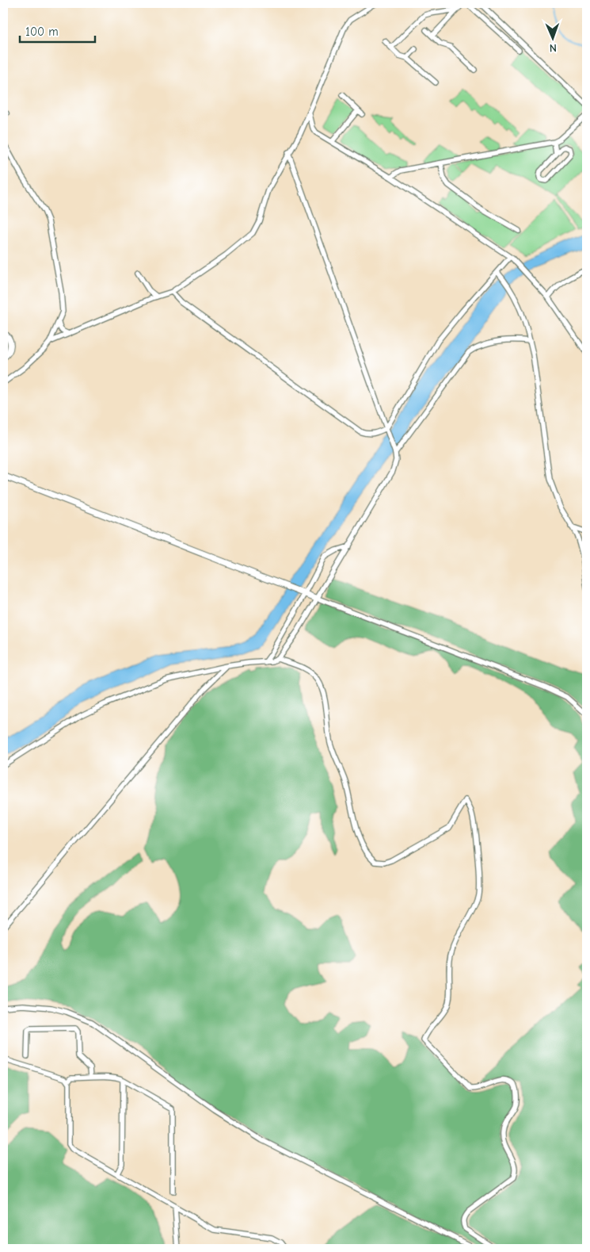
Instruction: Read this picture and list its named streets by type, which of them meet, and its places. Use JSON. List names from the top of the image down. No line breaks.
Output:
{"scale_bar":"100 m","north":"bottom"}
